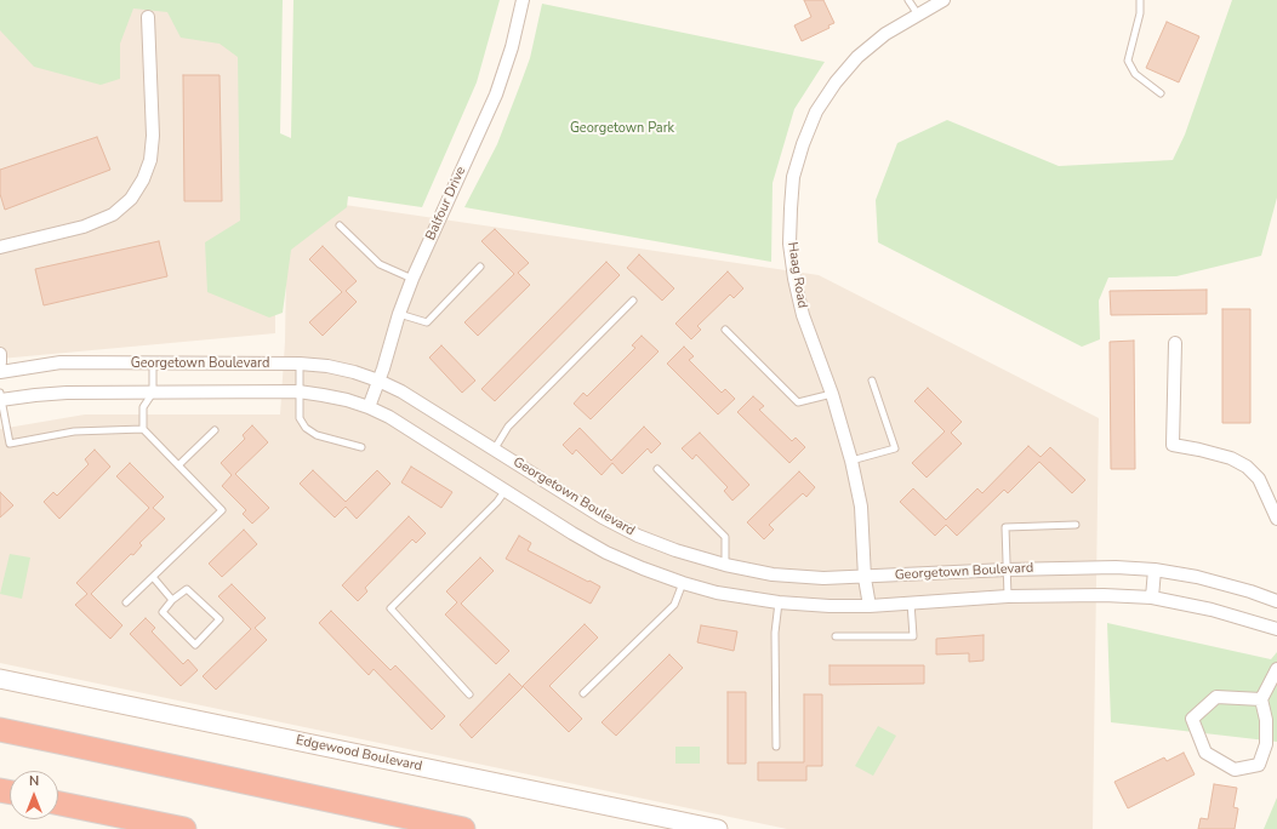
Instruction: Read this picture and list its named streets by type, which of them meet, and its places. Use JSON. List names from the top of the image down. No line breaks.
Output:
{"streets":{"street":["Balfour Drive","Haag Road","Georgetown Boulevard","Edgewood Boulevard"]},"crossings":[["Balfour Drive","Georgetown Boulevard"],["Haag Road","Georgetown Boulevard"]],"parks":["Georgetown Park"],"north":"top"}
